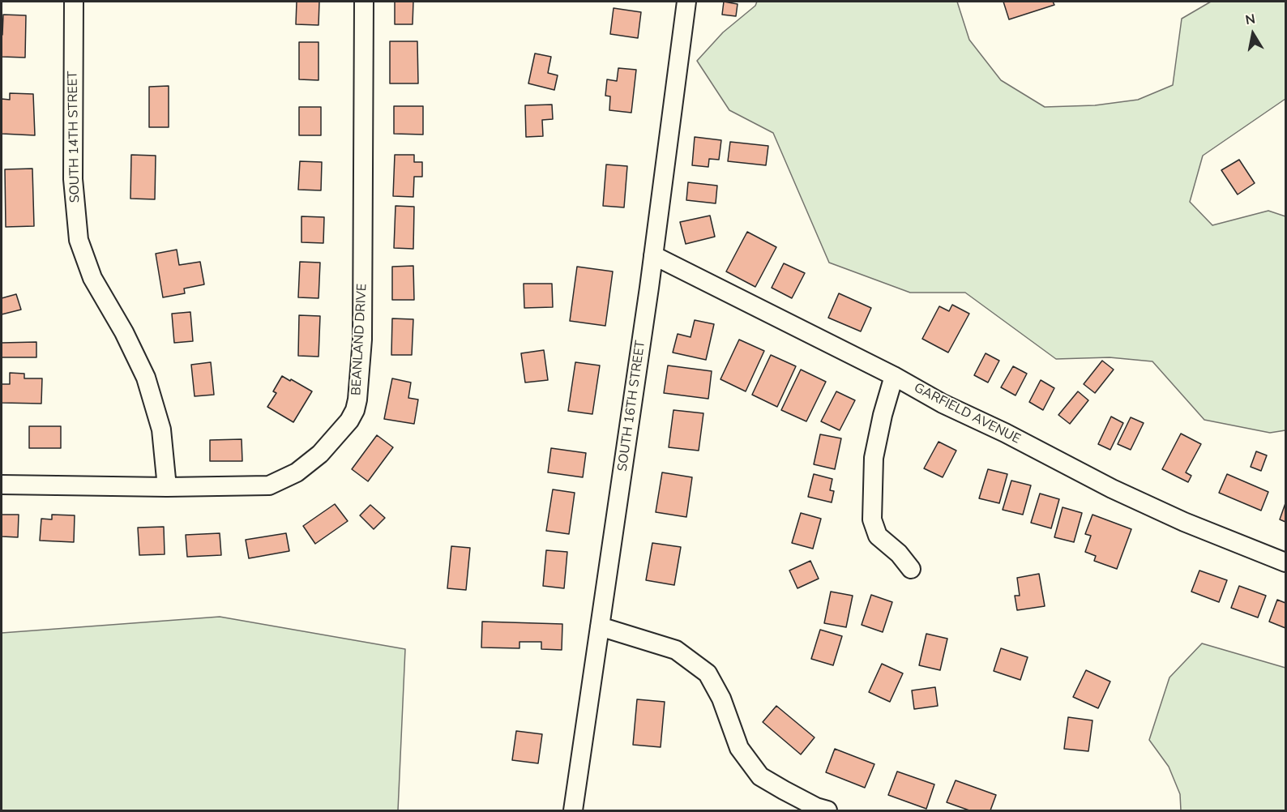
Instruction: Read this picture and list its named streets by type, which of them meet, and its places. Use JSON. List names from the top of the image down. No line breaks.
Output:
{"streets":{"street":["SOUTH 14TH STREET","BEANLAND DRIVE","SOUTH 16TH STREET","GARFIELD AVENUE"]},"crossings":[["SOUTH 14TH STREET","BEANLAND DRIVE"],["SOUTH 16TH STREET","GARFIELD AVENUE"]],"north":"top"}
